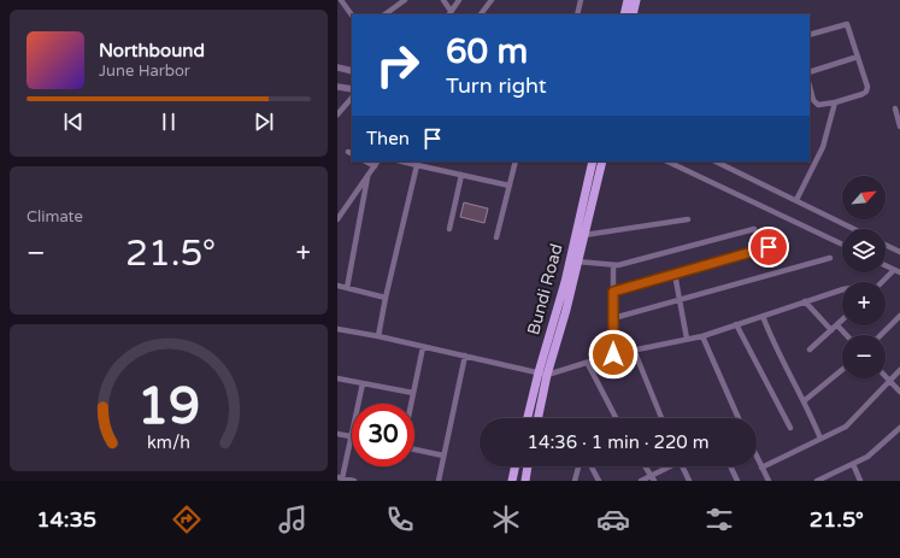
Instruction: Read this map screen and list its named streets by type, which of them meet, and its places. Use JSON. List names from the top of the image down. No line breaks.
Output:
{"streets":{"main road":["Bundi Road"]},"north":"top right","page":{"turn":["60 m","Turn right"],"song":["Northbound","June Harbor"],"then":"Then","tile":"Climate","map_buttons":["+","−"],"heat":["−","21.5°","+"],"limit":"30","trip":"14:36 · 1 min · 220 m","tabs":["14:35","21.5°"],"gauge":["19","km/h"]}}
